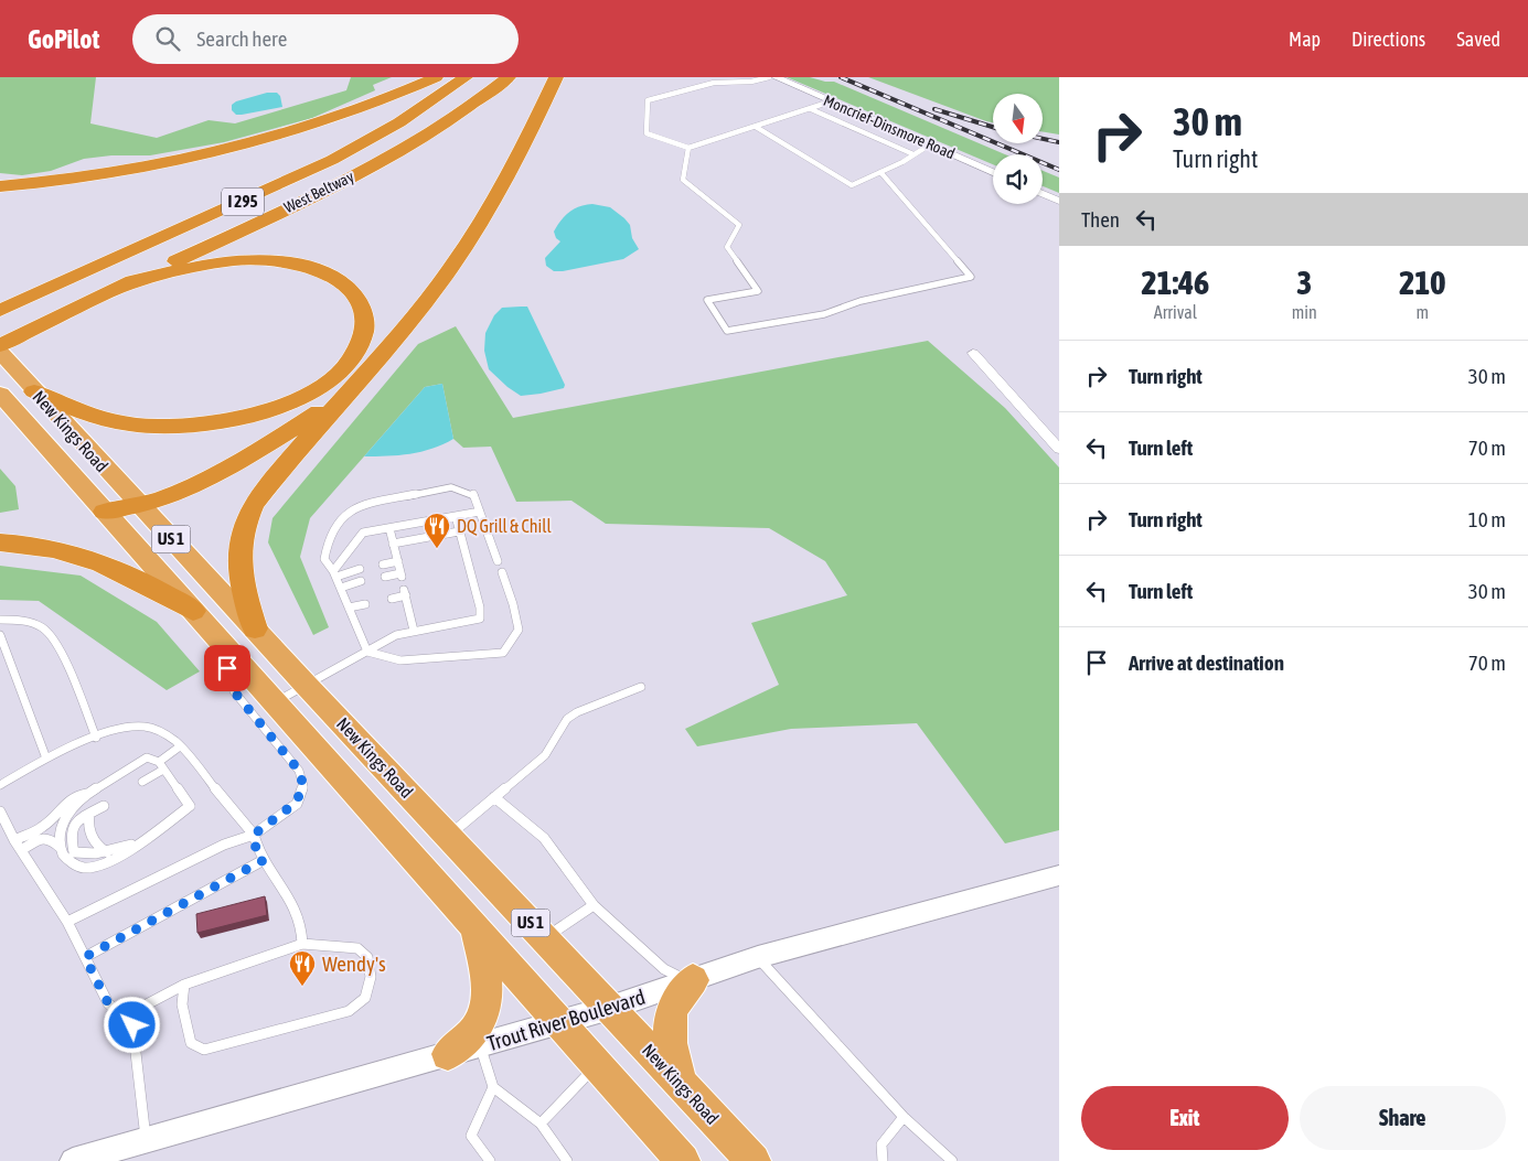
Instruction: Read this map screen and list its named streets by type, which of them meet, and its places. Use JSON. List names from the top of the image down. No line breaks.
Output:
{"streets":{"highway":["West Beltway","I 295","New Kings Road","US 1"],"street":["Moncrief-Dinsmore Road","Trout River Boulevard"]},"crossings":[["New Kings Road","Trout River Boulevard"]],"places":{"restaurant":["DQ Grill & Chill","Wendy's"]},"north":"bottom","page":{"header":"GoPilot","search":"Search here","nav":["Map","Directions","Saved"],"turn":["30 m","Turn right"],"then":"Then","eta":["21:46","Arrival","3","min","210","m"],"list":[{"name":"Turn right","value":"30 m"},{"name":"Turn left","value":"70 m"},{"name":"Turn right","value":"10 m"},{"name":"Turn left","value":"30 m"},{"name":"Arrive at destination","value":"70 m"}],"buttons":["Exit","Share"]}}
